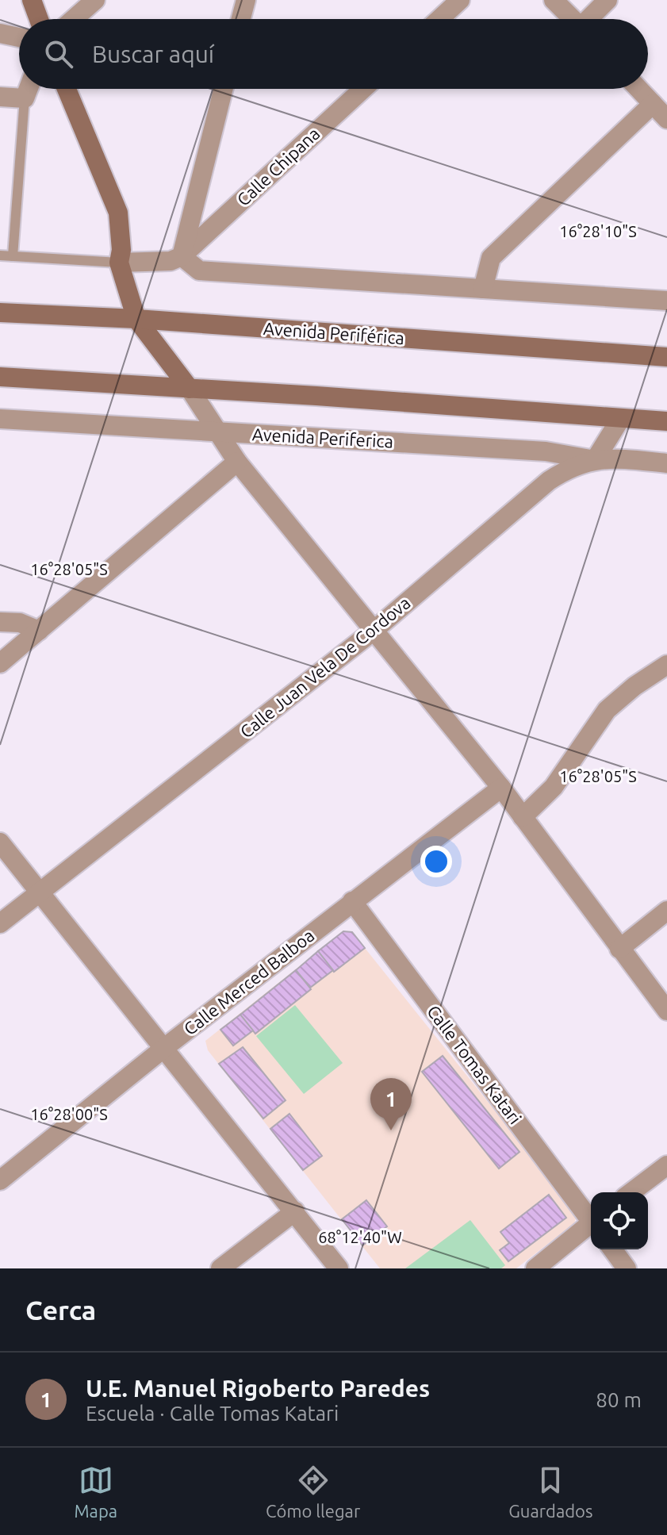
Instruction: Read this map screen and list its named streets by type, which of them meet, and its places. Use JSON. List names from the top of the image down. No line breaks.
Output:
{"streets":{"street":["Calle Chipana","Avenida Periférica","Avenida Periferica","Calle Juan Vela De Cordova","Calle Merced Balboa","Calle Tomas Katari"]},"crossings":[["Avenida Periferica","Calle Juan Vela De Cordova"],["Calle Merced Balboa","Calle Tomas Katari"]],"page":{"search":"Buscar aquí","pins":"1","heading":"Cerca","list":[{"mark":"1","name":"U.E. Manuel Rigoberto Paredes","note":"Escuela · Calle Tomas Katari","value":"80 m"}],"nav":["Mapa","Cómo llegar","Guardados"]},"coordinates":["16°28'10\"S","16°28'05\"S","16°28'00\"S","68°12'40\"W"]}
